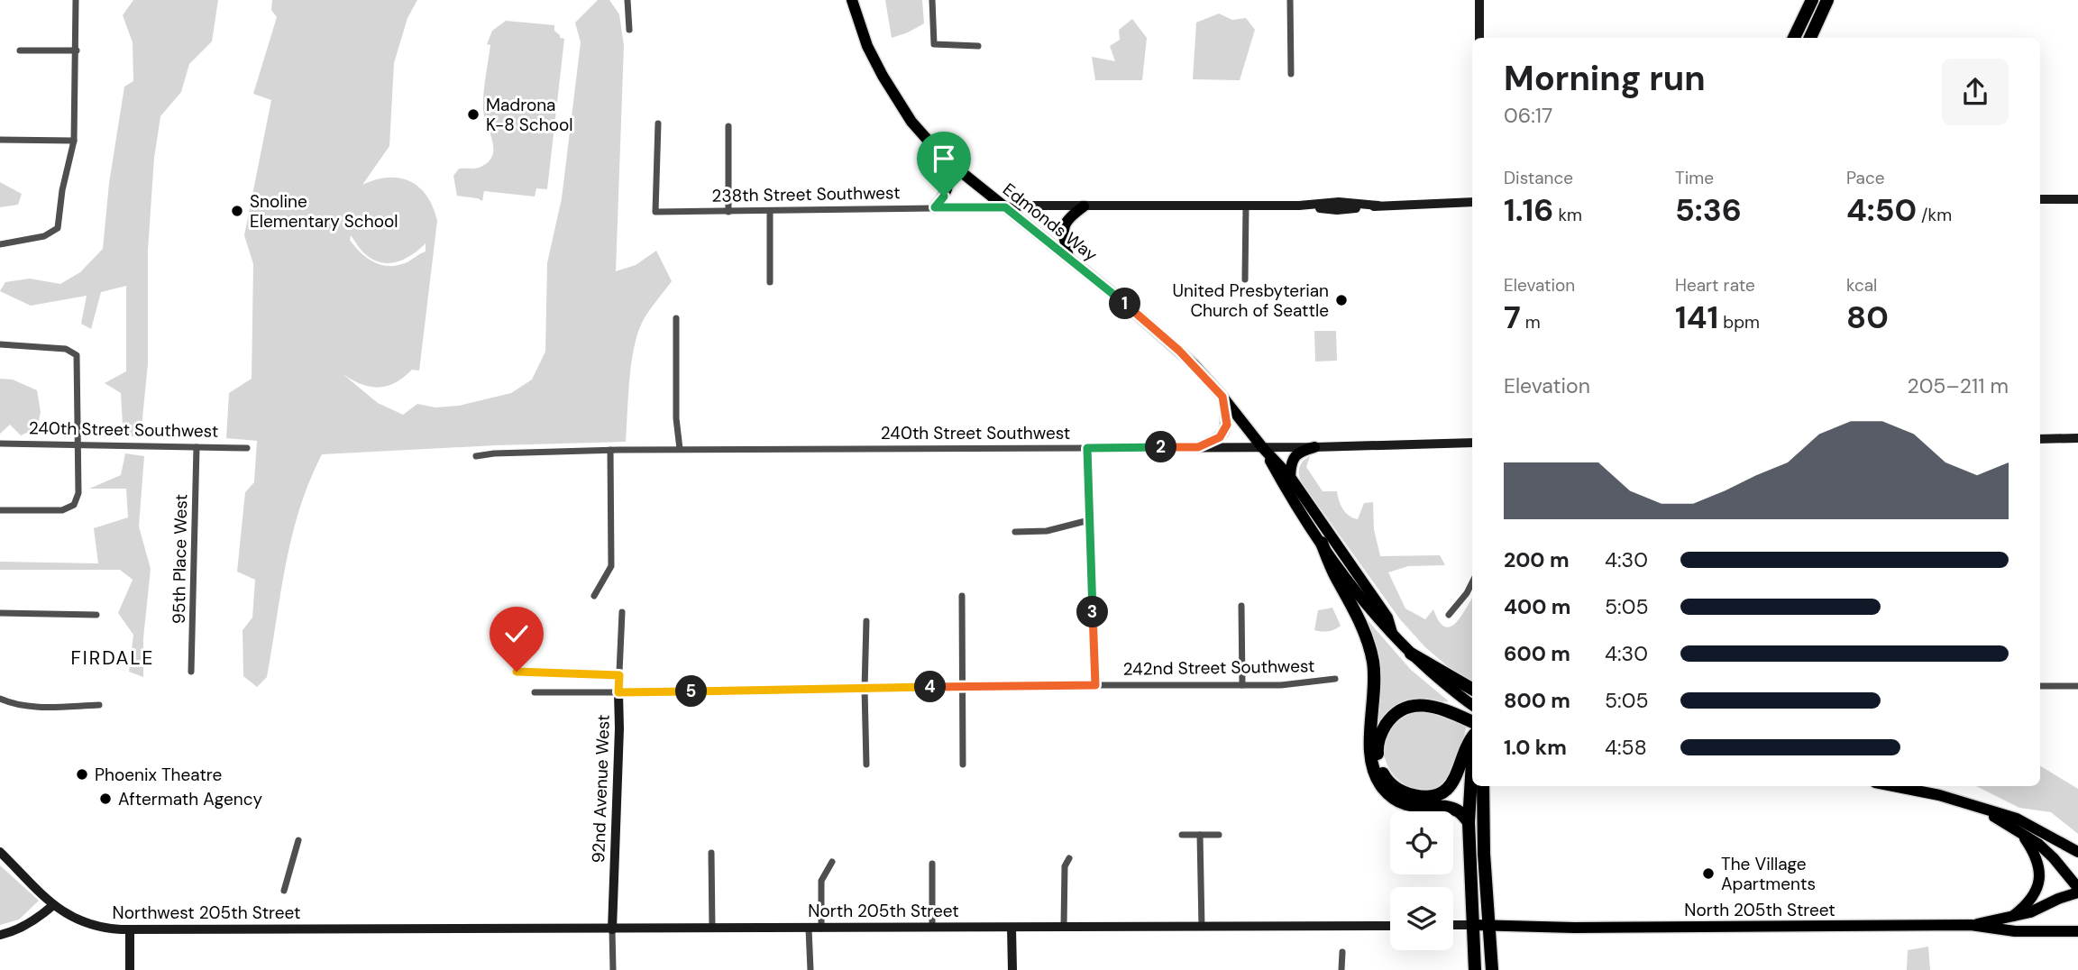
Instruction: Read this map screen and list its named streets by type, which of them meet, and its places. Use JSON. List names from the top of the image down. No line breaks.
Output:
{"streets":{"main road":["Edmonds Way","North 205th Street"],"street":["238th Street Southwest","240th Street Southwest","95th Place West","242nd Street Southwest","92nd Avenue West","Northwest 205th Street"]},"crossings":[["238th Street Southwest","Edmonds Way"],["Edmonds Way","240th Street Southwest"],["240th Street Southwest","95th Place West"],["242nd Street Southwest","92nd Avenue West"],["92nd Avenue West","North 205th Street"],["North 205th Street","Northwest 205th Street"]],"districts":["FIRDALE"],"places":["Madrona K-8 School","Snoline Elementary School","United Presbyterian Church of Seattle","Phoenix Theatre","Aftermath Agency","The Village Apartments"],"page":{"heading":["Morning run","06:17"],"stats":[["Distance","1.16 km"],["Time","5:36"],["Pace","4:50 /km"],["Elevation","7 m"],["Heart rate","141 bpm"],["kcal","80"]],"pins":["1","2","3","4","5"],"chart":["Elevation","205–211 m"],"list":[{"name":"200 m","note":"4:30"},{"name":"400 m","note":"5:05"},{"name":"600 m","note":"4:30"},{"name":"800 m","note":"5:05"},{"name":"1.0 km","note":"4:58"}]}}
